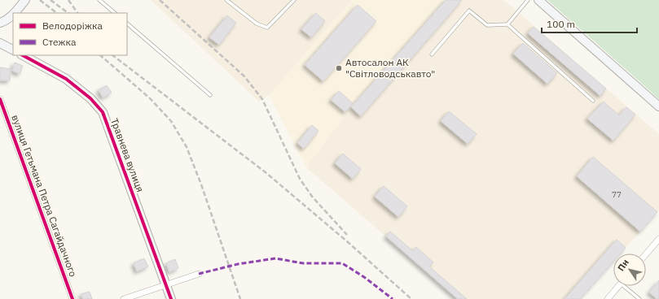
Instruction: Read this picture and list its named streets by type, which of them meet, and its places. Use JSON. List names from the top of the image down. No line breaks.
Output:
{"streets":{"street":["Травнева вулиця","вулиця Гетьмана Петра Сагайдачного"]},"places":["Автосалон АК \"Світловодськавто\""],"house_numbers":["77"],"legend":["Велодоріжка","Стежка"],"scale_bar":"100 m","north":"top left"}
